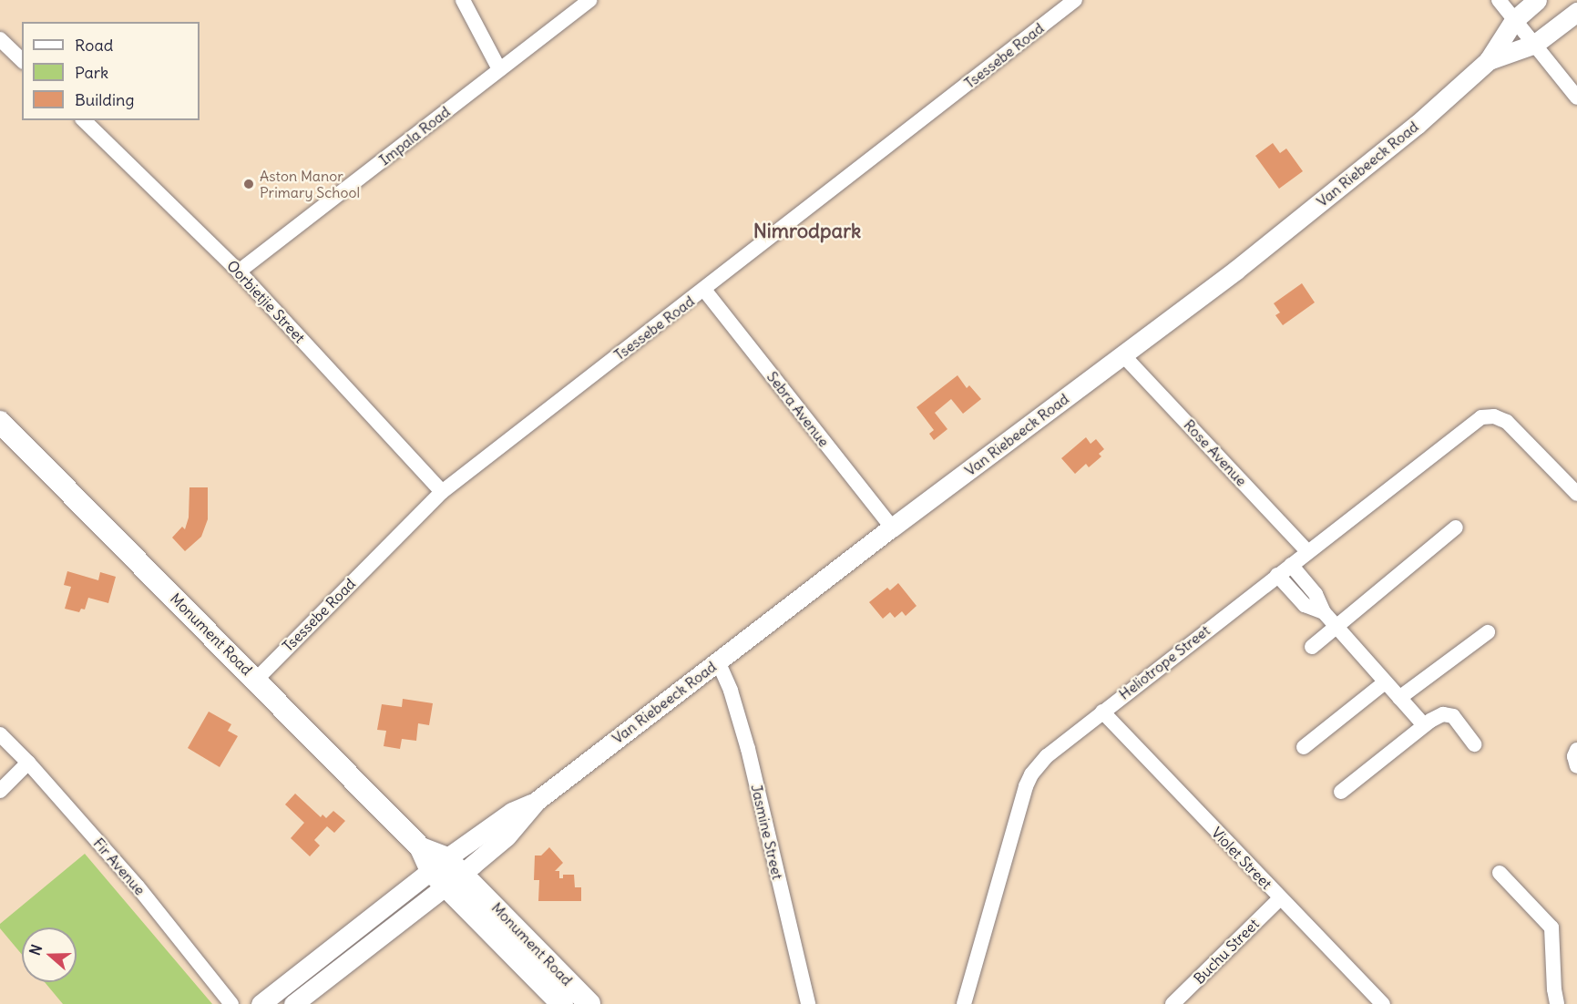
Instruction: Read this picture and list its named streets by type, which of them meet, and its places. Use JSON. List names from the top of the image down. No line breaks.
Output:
{"streets":{"main road":["Monument Road"],"street":["Tsessebe Road","Impala Road","Van Riebeeck Road","Oorbietjie Street","Sebra Avenue","Rose Avenue","Heliotrope Street","Jasmine Street","Violet Street","Fir Avenue","Buchu Street"]},"crossings":[["Tsessebe Road","Oorbietjie Street"],["Tsessebe Road","Sebra Avenue"],["Tsessebe Road","Monument Road"],["Impala Road","Oorbietjie Street"],["Van Riebeeck Road","Sebra Avenue"],["Van Riebeeck Road","Rose Avenue"],["Van Riebeeck Road","Monument Road"],["Van Riebeeck Road","Jasmine Street"],["Rose Avenue","Heliotrope Street"],["Heliotrope Street","Violet Street"],["Violet Street","Buchu Street"]],"districts":["Nimrodpark"],"places":["Aston Manor Primary School"],"legend":["Road","Park","Building"],"north":"left"}
